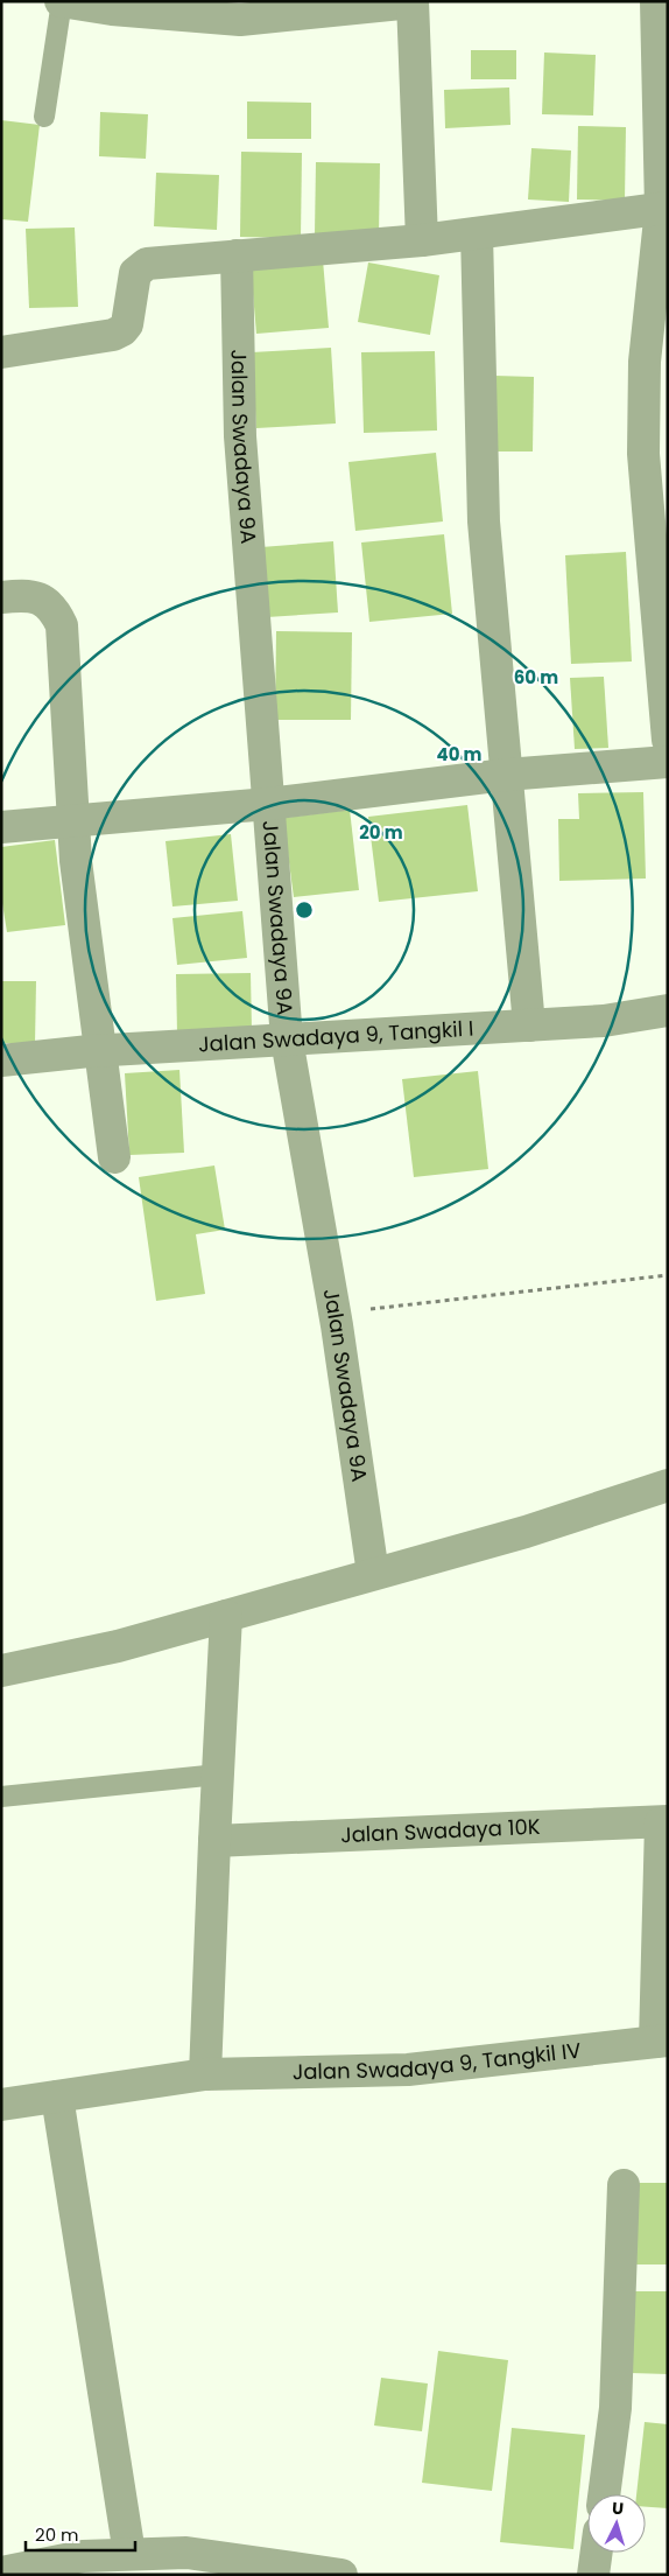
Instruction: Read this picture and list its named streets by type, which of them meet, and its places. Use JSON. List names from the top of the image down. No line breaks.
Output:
{"streets":{"street":["Jalan Swadaya 9A","Jalan Swadaya 9, Tangkil I","Jalan Swadaya 10K","Jalan Swadaya 9, Tangkil IV"]},"crossings":[["Jalan Swadaya 9A","Jalan Swadaya 9, Tangkil I"]],"scale_bar":"20 m","north":"top","rings":["60 m","40 m","20 m"]}
